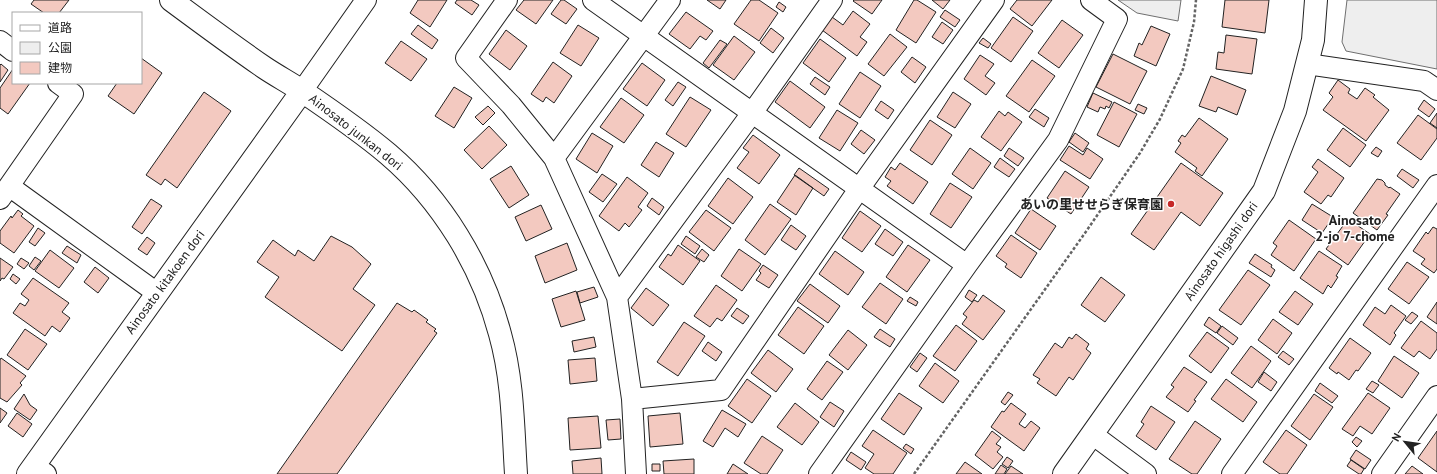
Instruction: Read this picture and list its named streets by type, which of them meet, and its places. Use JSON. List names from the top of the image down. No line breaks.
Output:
{"streets":{"street":["Ainosato junkan dori","Ainosato higashi dori","Ainosato kitakoen dori"]},"crossings":[["Ainosato junkan dori","Ainosato kitakoen dori"]],"districts":["Ainosato 2-jo 7-chome"],"places":["あいの里せせらぎ保育園"],"legend":["道路","公園","建物"],"north":"top left"}
